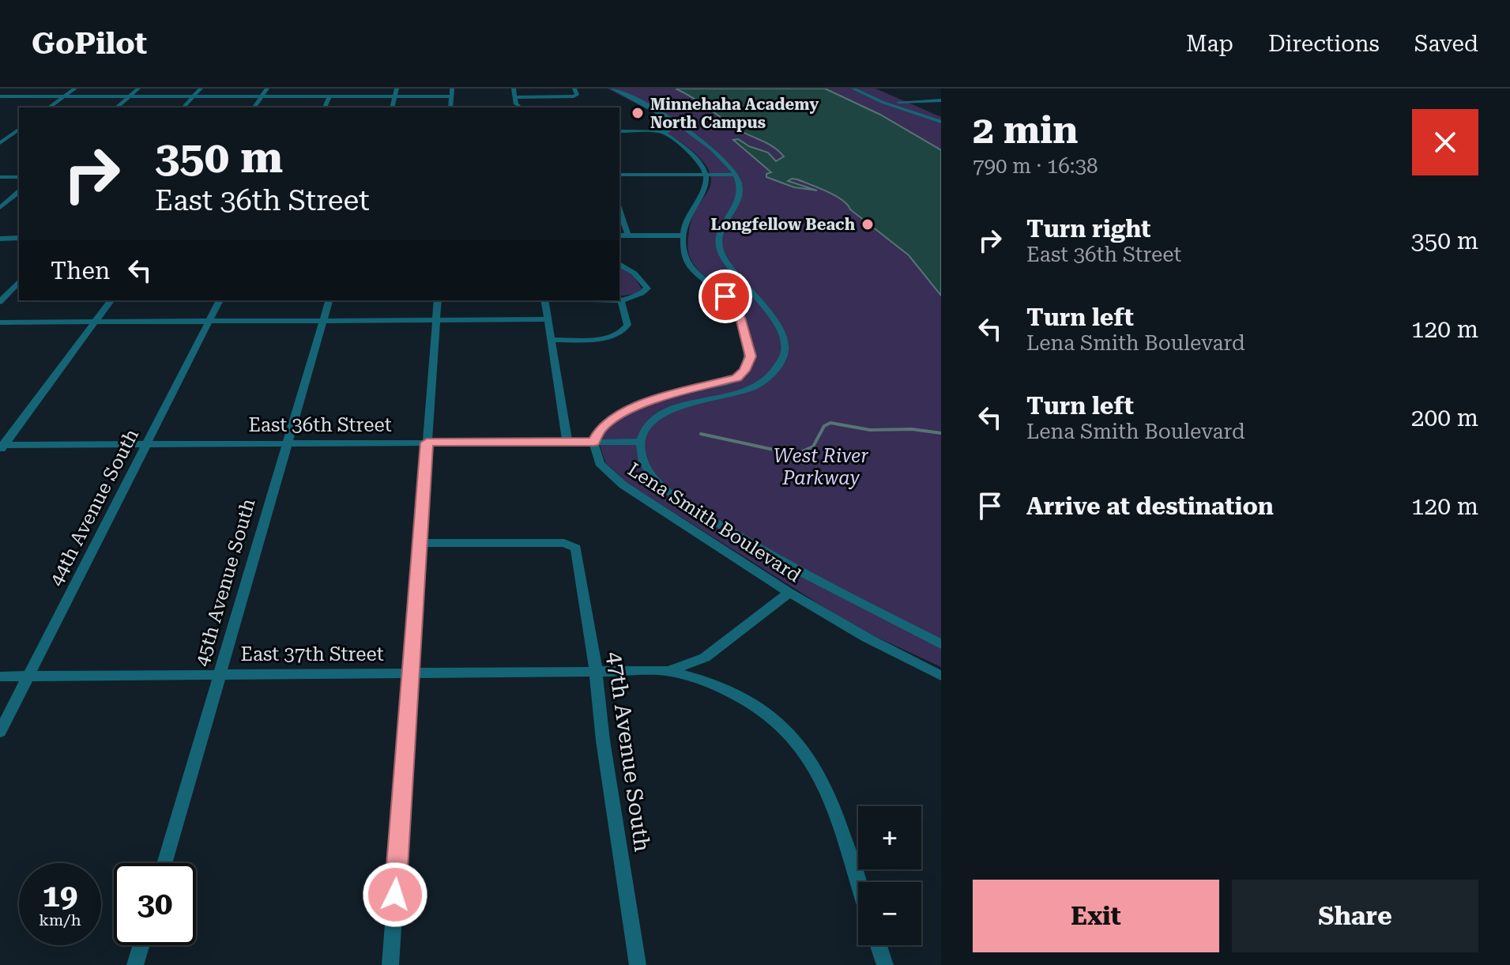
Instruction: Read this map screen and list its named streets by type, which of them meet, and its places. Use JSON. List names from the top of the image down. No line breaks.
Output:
{"streets":{"street":["East 36th Street","44th Avenue South","Lena Smith Boulevard","45th Avenue South","East 37th Street","47th Avenue South"]},"crossings":[["East 36th Street","44th Avenue South"],["East 36th Street","Lena Smith Boulevard"],["East 36th Street","45th Avenue South"],["44th Avenue South","East 37th Street"],["Lena Smith Boulevard","East 37th Street"],["45th Avenue South","East 37th Street"],["East 37th Street","47th Avenue South"]],"parks":["West River Parkway"],"places":["Minnehaha Academy North Campus","Longfellow Beach"],"page":{"header":"GoPilot","nav":["Map","Directions","Saved"],"heading":["2 min","790 m · 16:38"],"turn":["350 m","East 36th Street"],"list":[{"name":"Turn right","note":"East 36th Street","value":"350 m"},{"name":"Turn left","note":"Lena Smith Boulevard","value":"120 m"},{"name":"Turn left","note":"Lena Smith Boulevard","value":"200 m"},{"name":"Arrive at destination","value":"120 m"}],"then":"Then","map_buttons":["+","−"],"speed":"19 km/h","limit":"30","buttons":["Exit","Share"]}}
